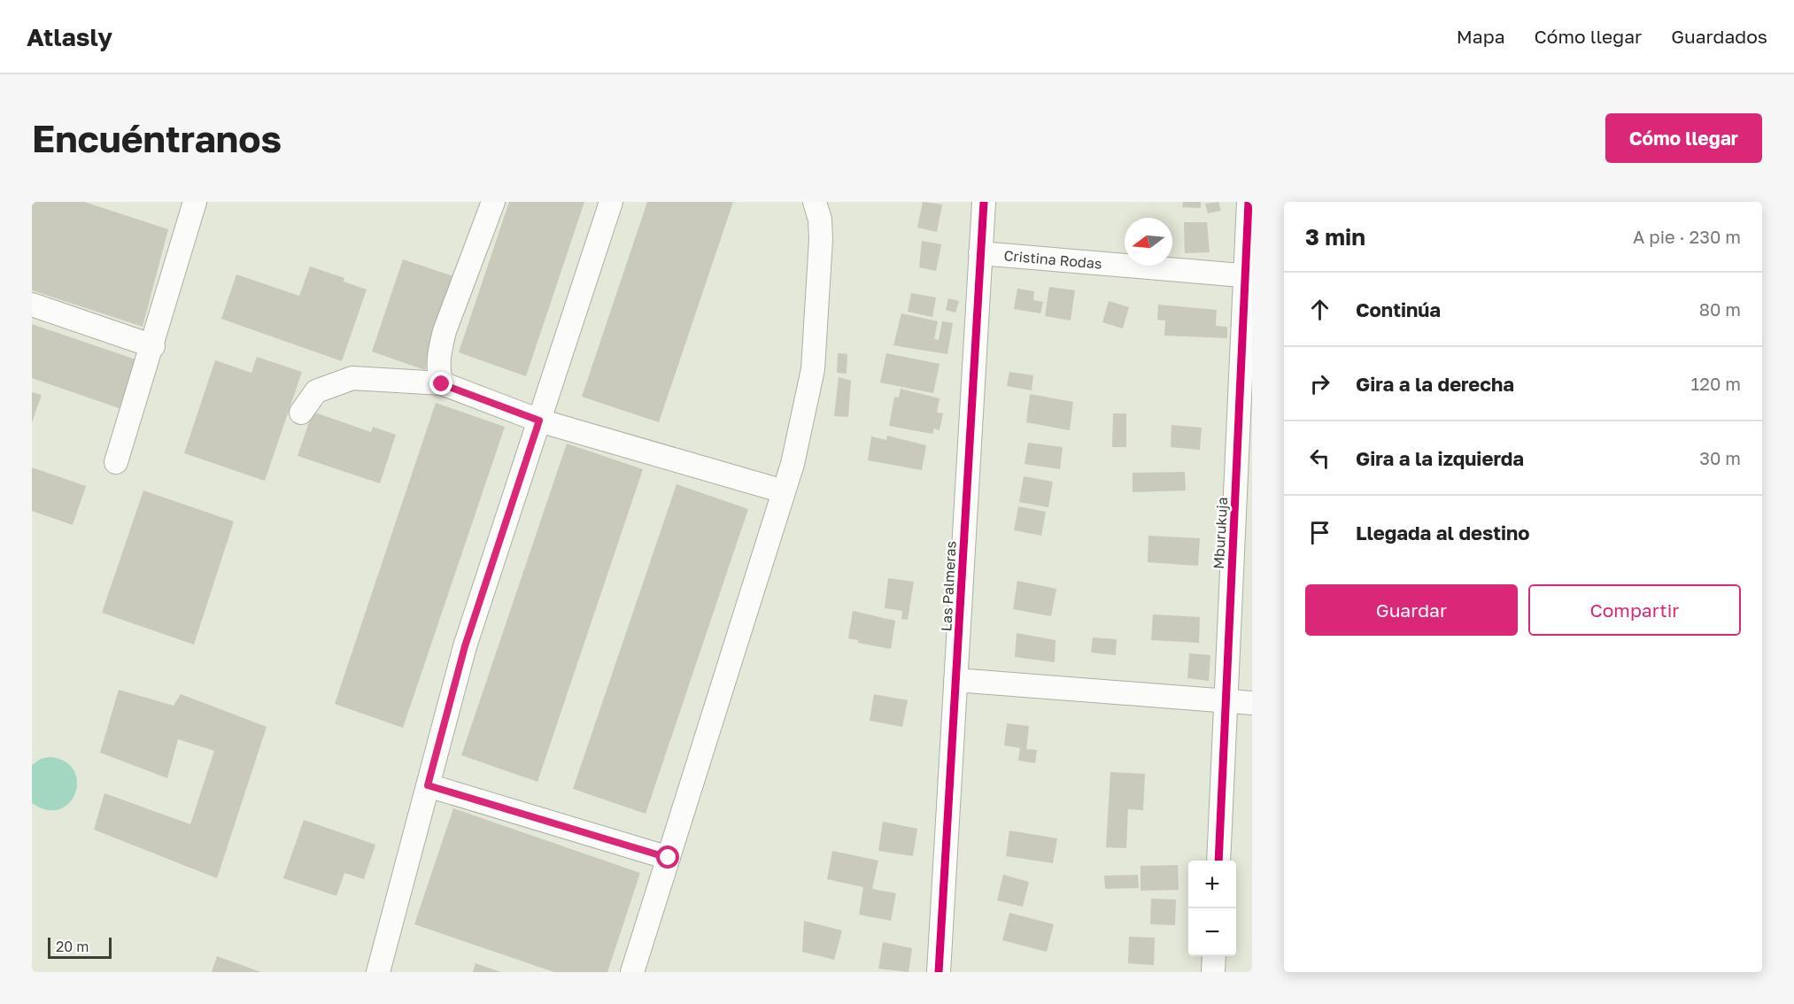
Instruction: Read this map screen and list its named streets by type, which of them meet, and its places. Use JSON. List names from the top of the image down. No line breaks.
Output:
{"streets":{"street":["Cristina Rodas","Mburukuja","Las Palmeras"]},"crossings":[["Cristina Rodas","Mburukuja"],["Cristina Rodas","Las Palmeras"]],"scale_bar":"20 m","north":"left","page":{"header":"Atlasly","nav":["Mapa","Cómo llegar","Guardados"],"buttons":["Cómo llegar",["Guardar","Compartir"]],"title":"Encuéntranos","heading":["3 min","A pie · 230 m"],"list":[["Continúa","80 m"],["Gira a la derecha","120 m"],["Gira a la izquierda","30 m"],"Llegada al destino"],"map_buttons":["+","−"],"scale":"20 m"}}
